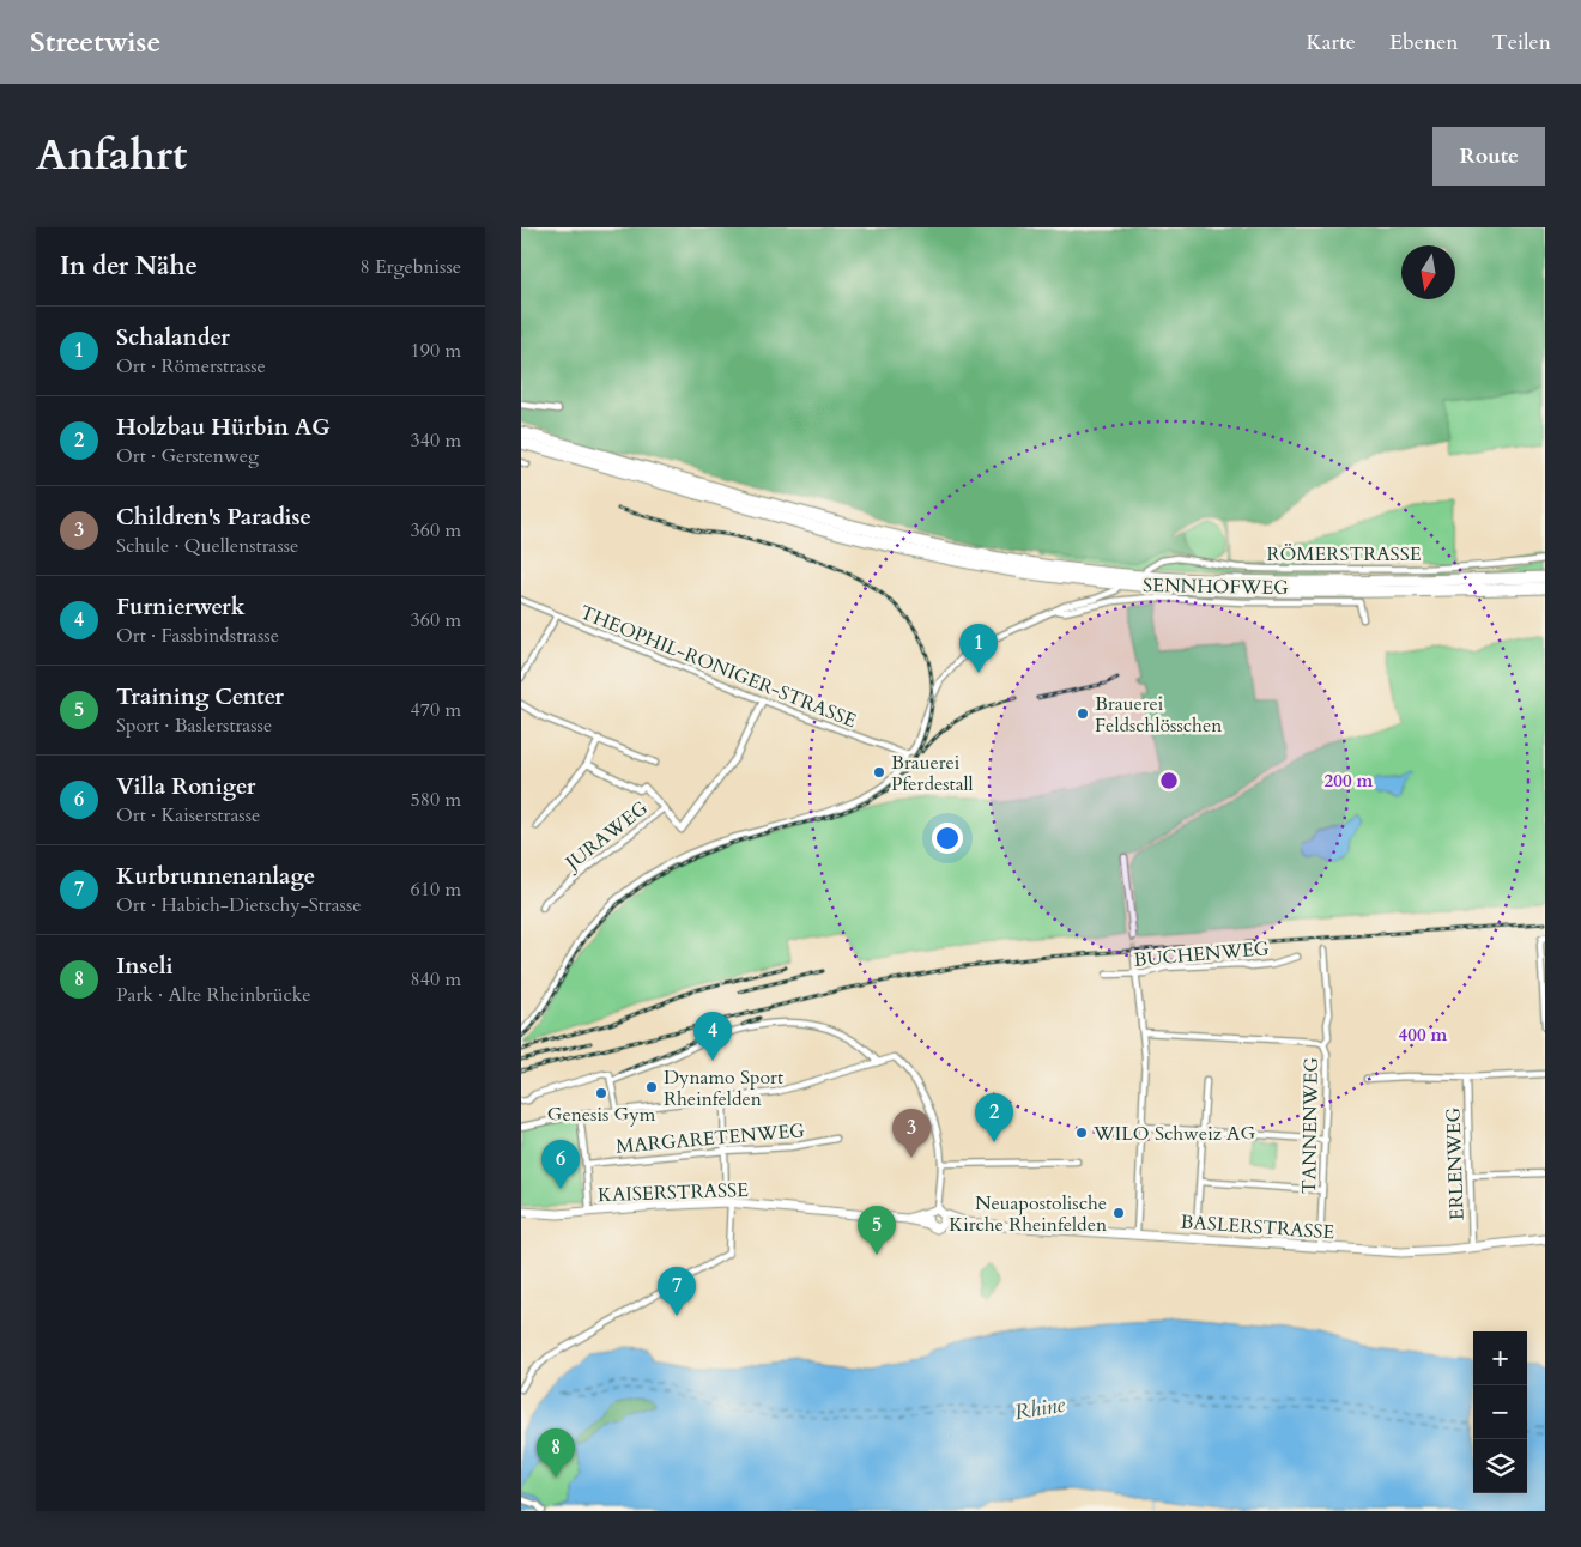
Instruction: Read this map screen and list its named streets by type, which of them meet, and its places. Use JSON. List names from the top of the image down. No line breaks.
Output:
{"streets":{"main road":["KAISERSTRASSE","BASLERSTRASSE"],"street":["RÖMERSTRASSE","SENNHOFWEG","THEOPHIL-RONIGER-STRASSE","JURAWEG","BUCHENWEG","TANNENWEG","MARGARETENWEG","ERLENWEG"]},"crossings":[["THEOPHIL-RONIGER-STRASSE","JURAWEG"],["TANNENWEG","BASLERSTRASSE"],["ERLENWEG","BASLERSTRASSE"]],"water":["Rhine"],"places":["Brauerei Feldschlösschen","Brauerei Pferdestall","Dynamo Sport Rheinfelden","Genesis Gym","WILO Schweiz AG","Neuapostolische Kirche Rheinfelden"],"north":"bottom","page":{"header":"Streetwise","nav":["Karte","Ebenen","Teilen"],"title":"Anfahrt","buttons":"Route","heading":["In der Nähe","8 Ergebnisse"],"list":[{"mark":"1","name":"Schalander","note":"Ort · Römerstrasse","value":"190 m"},{"mark":"2","name":"Holzbau Hürbin AG","note":"Ort · Gerstenweg","value":"340 m"},{"mark":"3","name":"Children's Paradise","note":"Schule · Quellenstrasse","value":"360 m"},{"mark":"4","name":"Furnierwerk","note":"Ort · Fassbindstrasse","value":"360 m"},{"mark":"5","name":"Training Center","note":"Sport · Baslerstrasse","value":"470 m"},{"mark":"6","name":"Villa Roniger","note":"Ort · Kaiserstrasse","value":"580 m"},{"mark":"7","name":"Kurbrunnenanlage","note":"Ort · Habich-Dietschy-Strasse","value":"610 m"},{"mark":"8","name":"Inseli","note":"Park · Alte Rheinbrücke","value":"840 m"}],"pins":["1","4","2","3","6","5","7","8"],"map_buttons":["+","−"]},"rings":["200 m","400 m"]}
